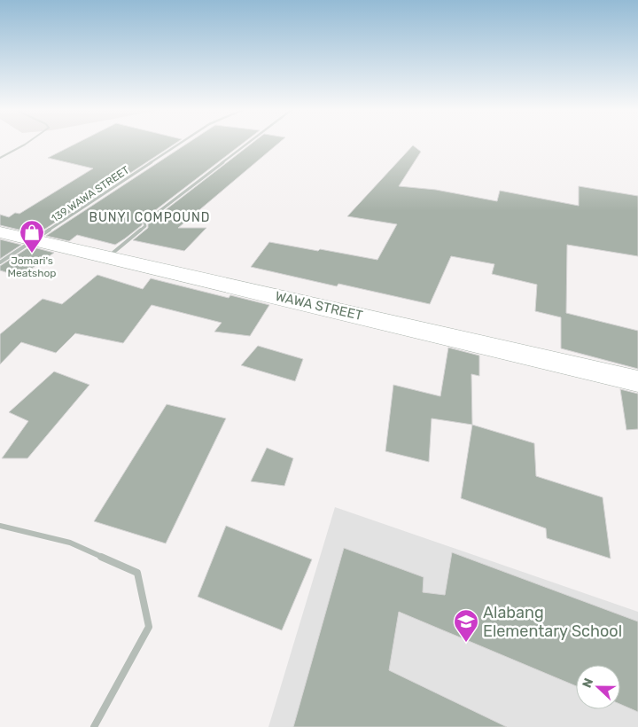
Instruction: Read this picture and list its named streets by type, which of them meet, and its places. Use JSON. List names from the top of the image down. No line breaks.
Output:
{"streets":{"main road":["WAWA STREET"],"street":["139 WAWA STREET"]},"crossings":[["139 WAWA STREET","WAWA STREET"]],"districts":["BUNYI COMPOUND"],"places":{"shop":["Jomari's Meatshop"],"school or university":["Alabang Elementary School"]},"north":"left"}
